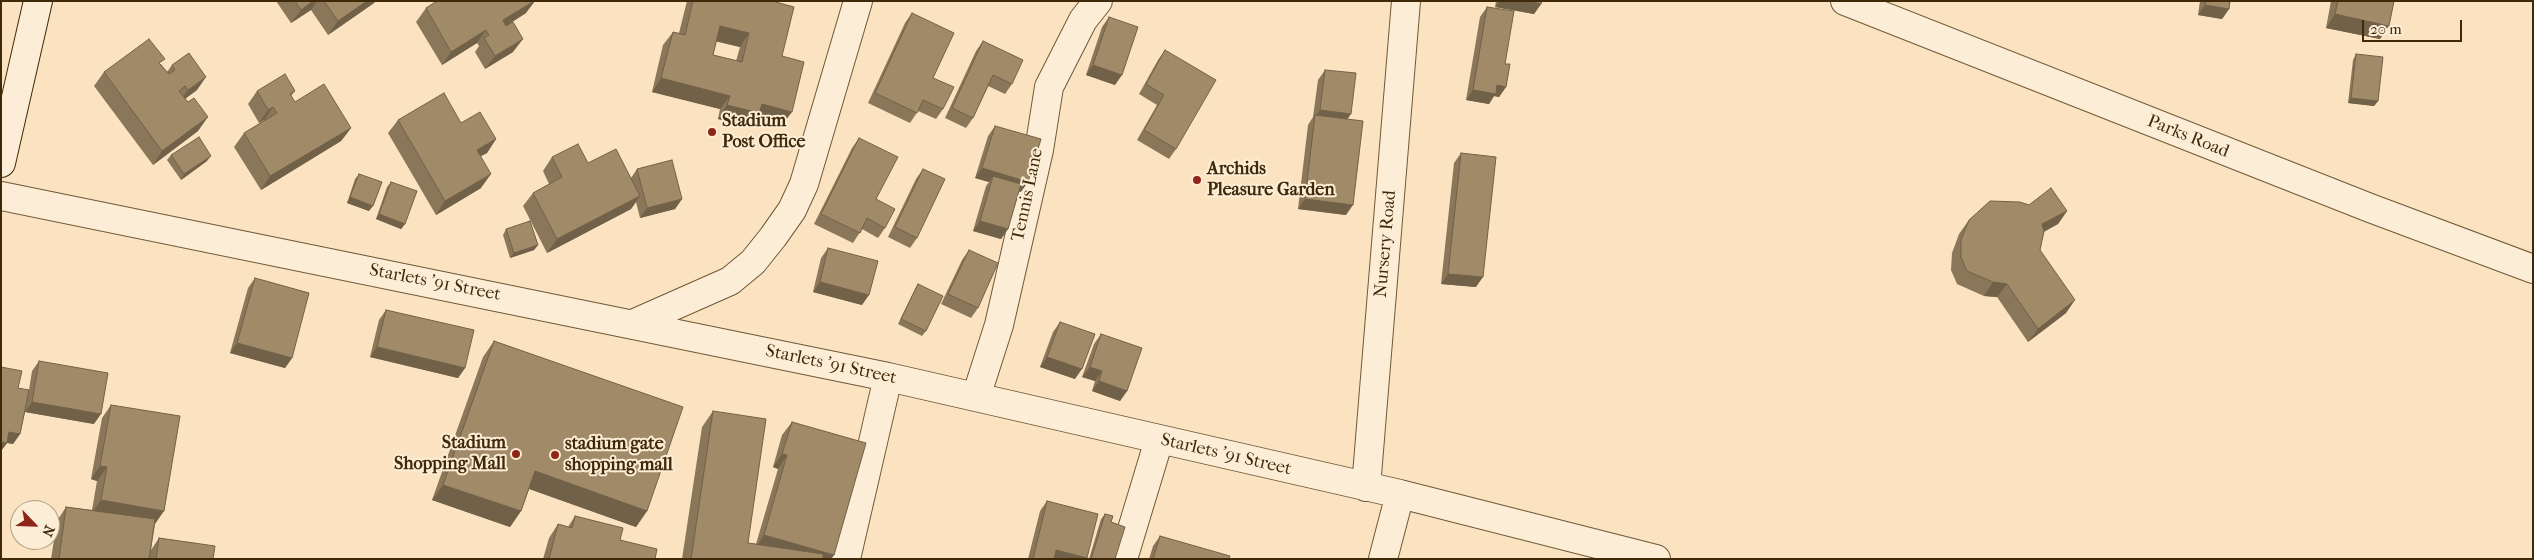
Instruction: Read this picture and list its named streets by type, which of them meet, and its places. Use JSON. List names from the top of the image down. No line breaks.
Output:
{"streets":{"street":["Parks Road","Tennis Lane","Nursery Road","Starlets '91 Street"]},"crossings":[["Tennis Lane","Starlets '91 Street"],["Nursery Road","Starlets '91 Street"]],"places":["Stadium Post Office","Archids Pleasure Garden","Stadium Shopping Mall","stadium gate shopping mall"],"scale_bar":"20 m","north":"bottom right"}
